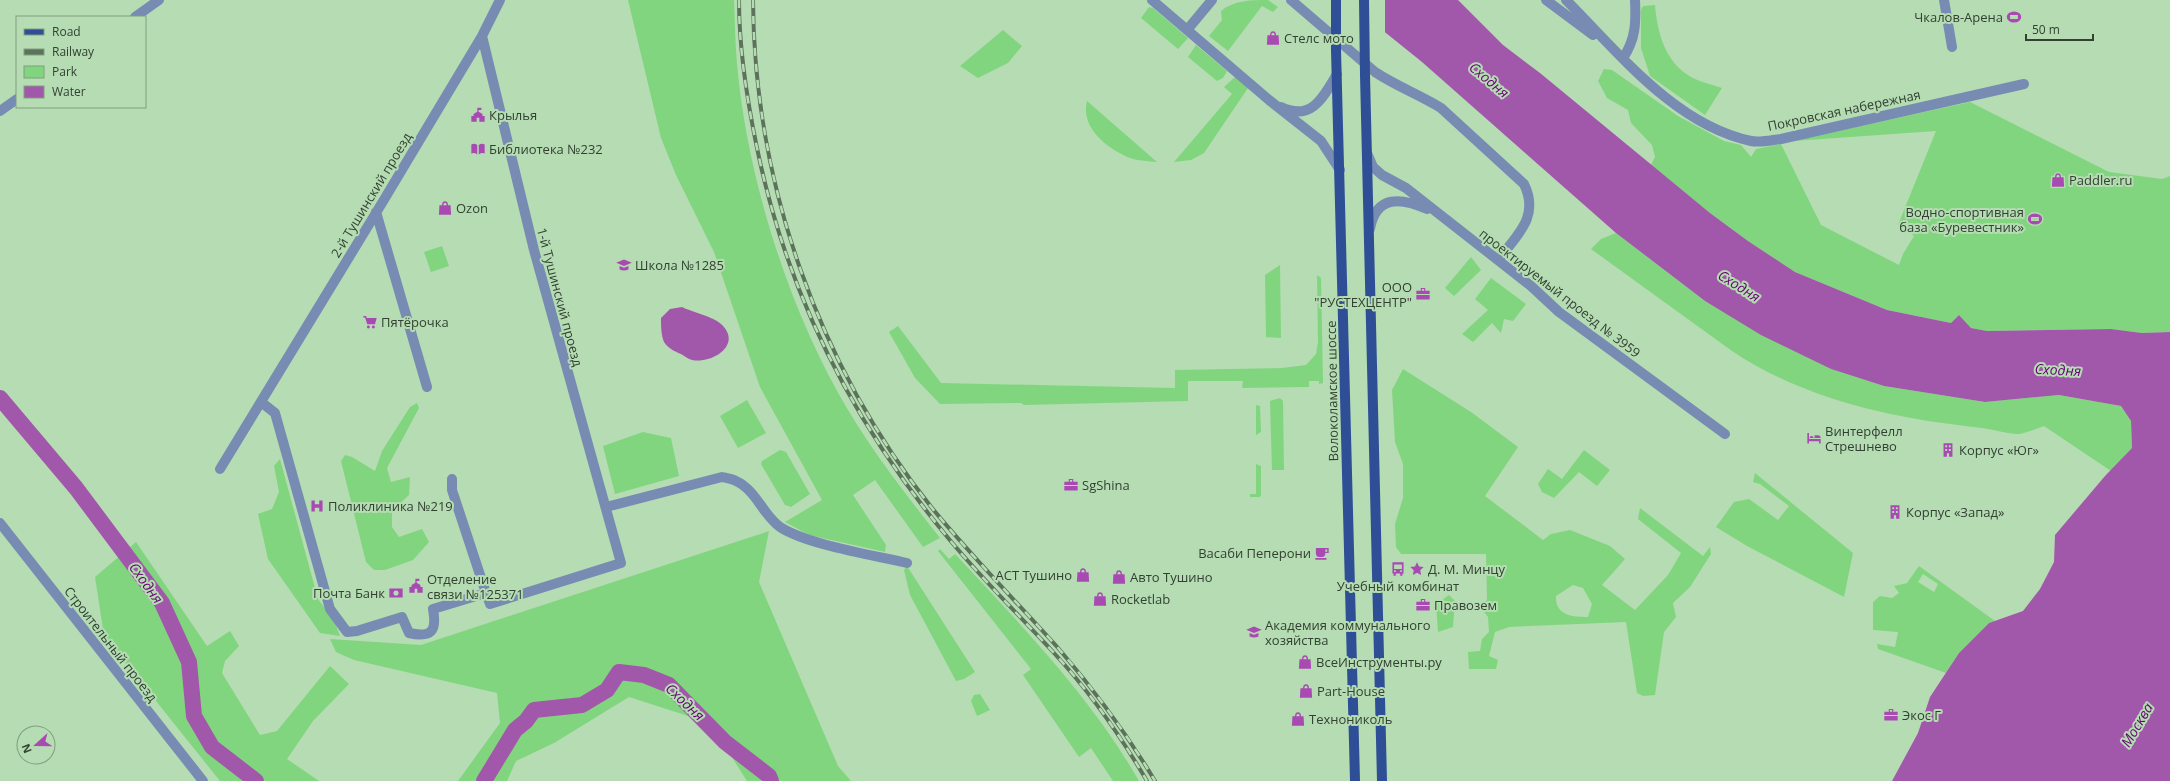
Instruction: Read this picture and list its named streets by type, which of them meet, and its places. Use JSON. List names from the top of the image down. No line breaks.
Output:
{"streets":{"main road":["Волоколамское шоссе"],"street":["Покровская набережная","2-й Тушинский проезд","проектируемый проезд № 3959","1-й Тушинский проезд","Строительный проезд"]},"crossings":[["2-й Тушинский проезд","1-й Тушинский проезд"]],"water":["Сходня","Москва"],"places":{"sports":["Чкалов-Арена","Водно-спортивная база «Буревестник»"],"shop":["Стелс мото","Paddler.ru","Ozon","АСТ Тушино","Авто Тушино","Rocketlab","ВсеИнструменты.ру","Part-House","Технониколь"],"public building":["Крылья","Отделение связи №125371"],"library":["Библиотека №232"],"school or university":["Школа №1285","Академия коммунального хозяйства"],"office":["ООО \"РУСТЕХЦЕНТР\"","SgShina","Правозем","Экос Г"],"supermarket":["Пятёрочка"],"hotel":["Винтерфелл Стрешнево"],"building":["Корпус «Юг»","Корпус «Запад»"],"hospital":["Поликлиника №219"],"cafe":["Васаби Пеперони"],"bus stop":["Учебный комбинат"],"place":["Д. М. Минцу"],"bank":["Почта Банк"]},"legend":["Road","Railway","Park","Water"],"scale_bar":"50 m","north":"left"}
